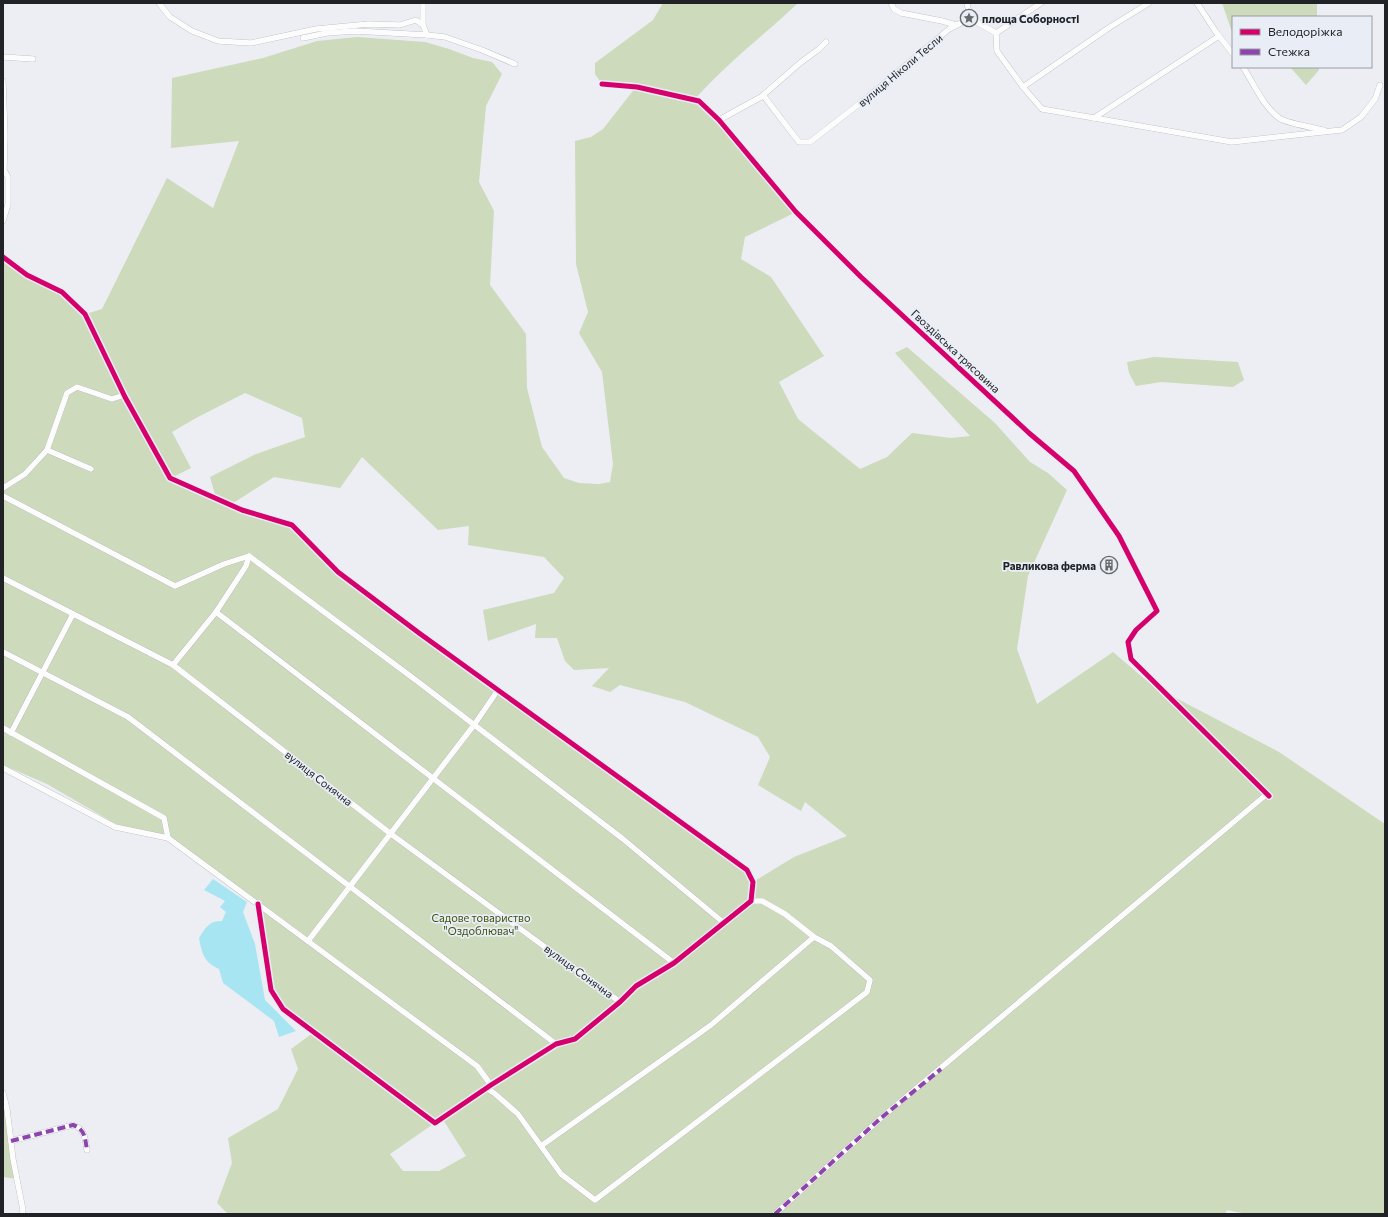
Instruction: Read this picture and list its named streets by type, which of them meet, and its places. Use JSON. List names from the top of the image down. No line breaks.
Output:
{"streets":{"street":["вулиця Ніколи Тесли","Гвоздівська трясовина","вулиця Сонячна"]},"parks":["Садове товариство \"Оздоблювач\""],"places":{"place":["площа Соборності"],"building":["Равликова ферма"]},"legend":["Велодоріжка","Стежка"]}
